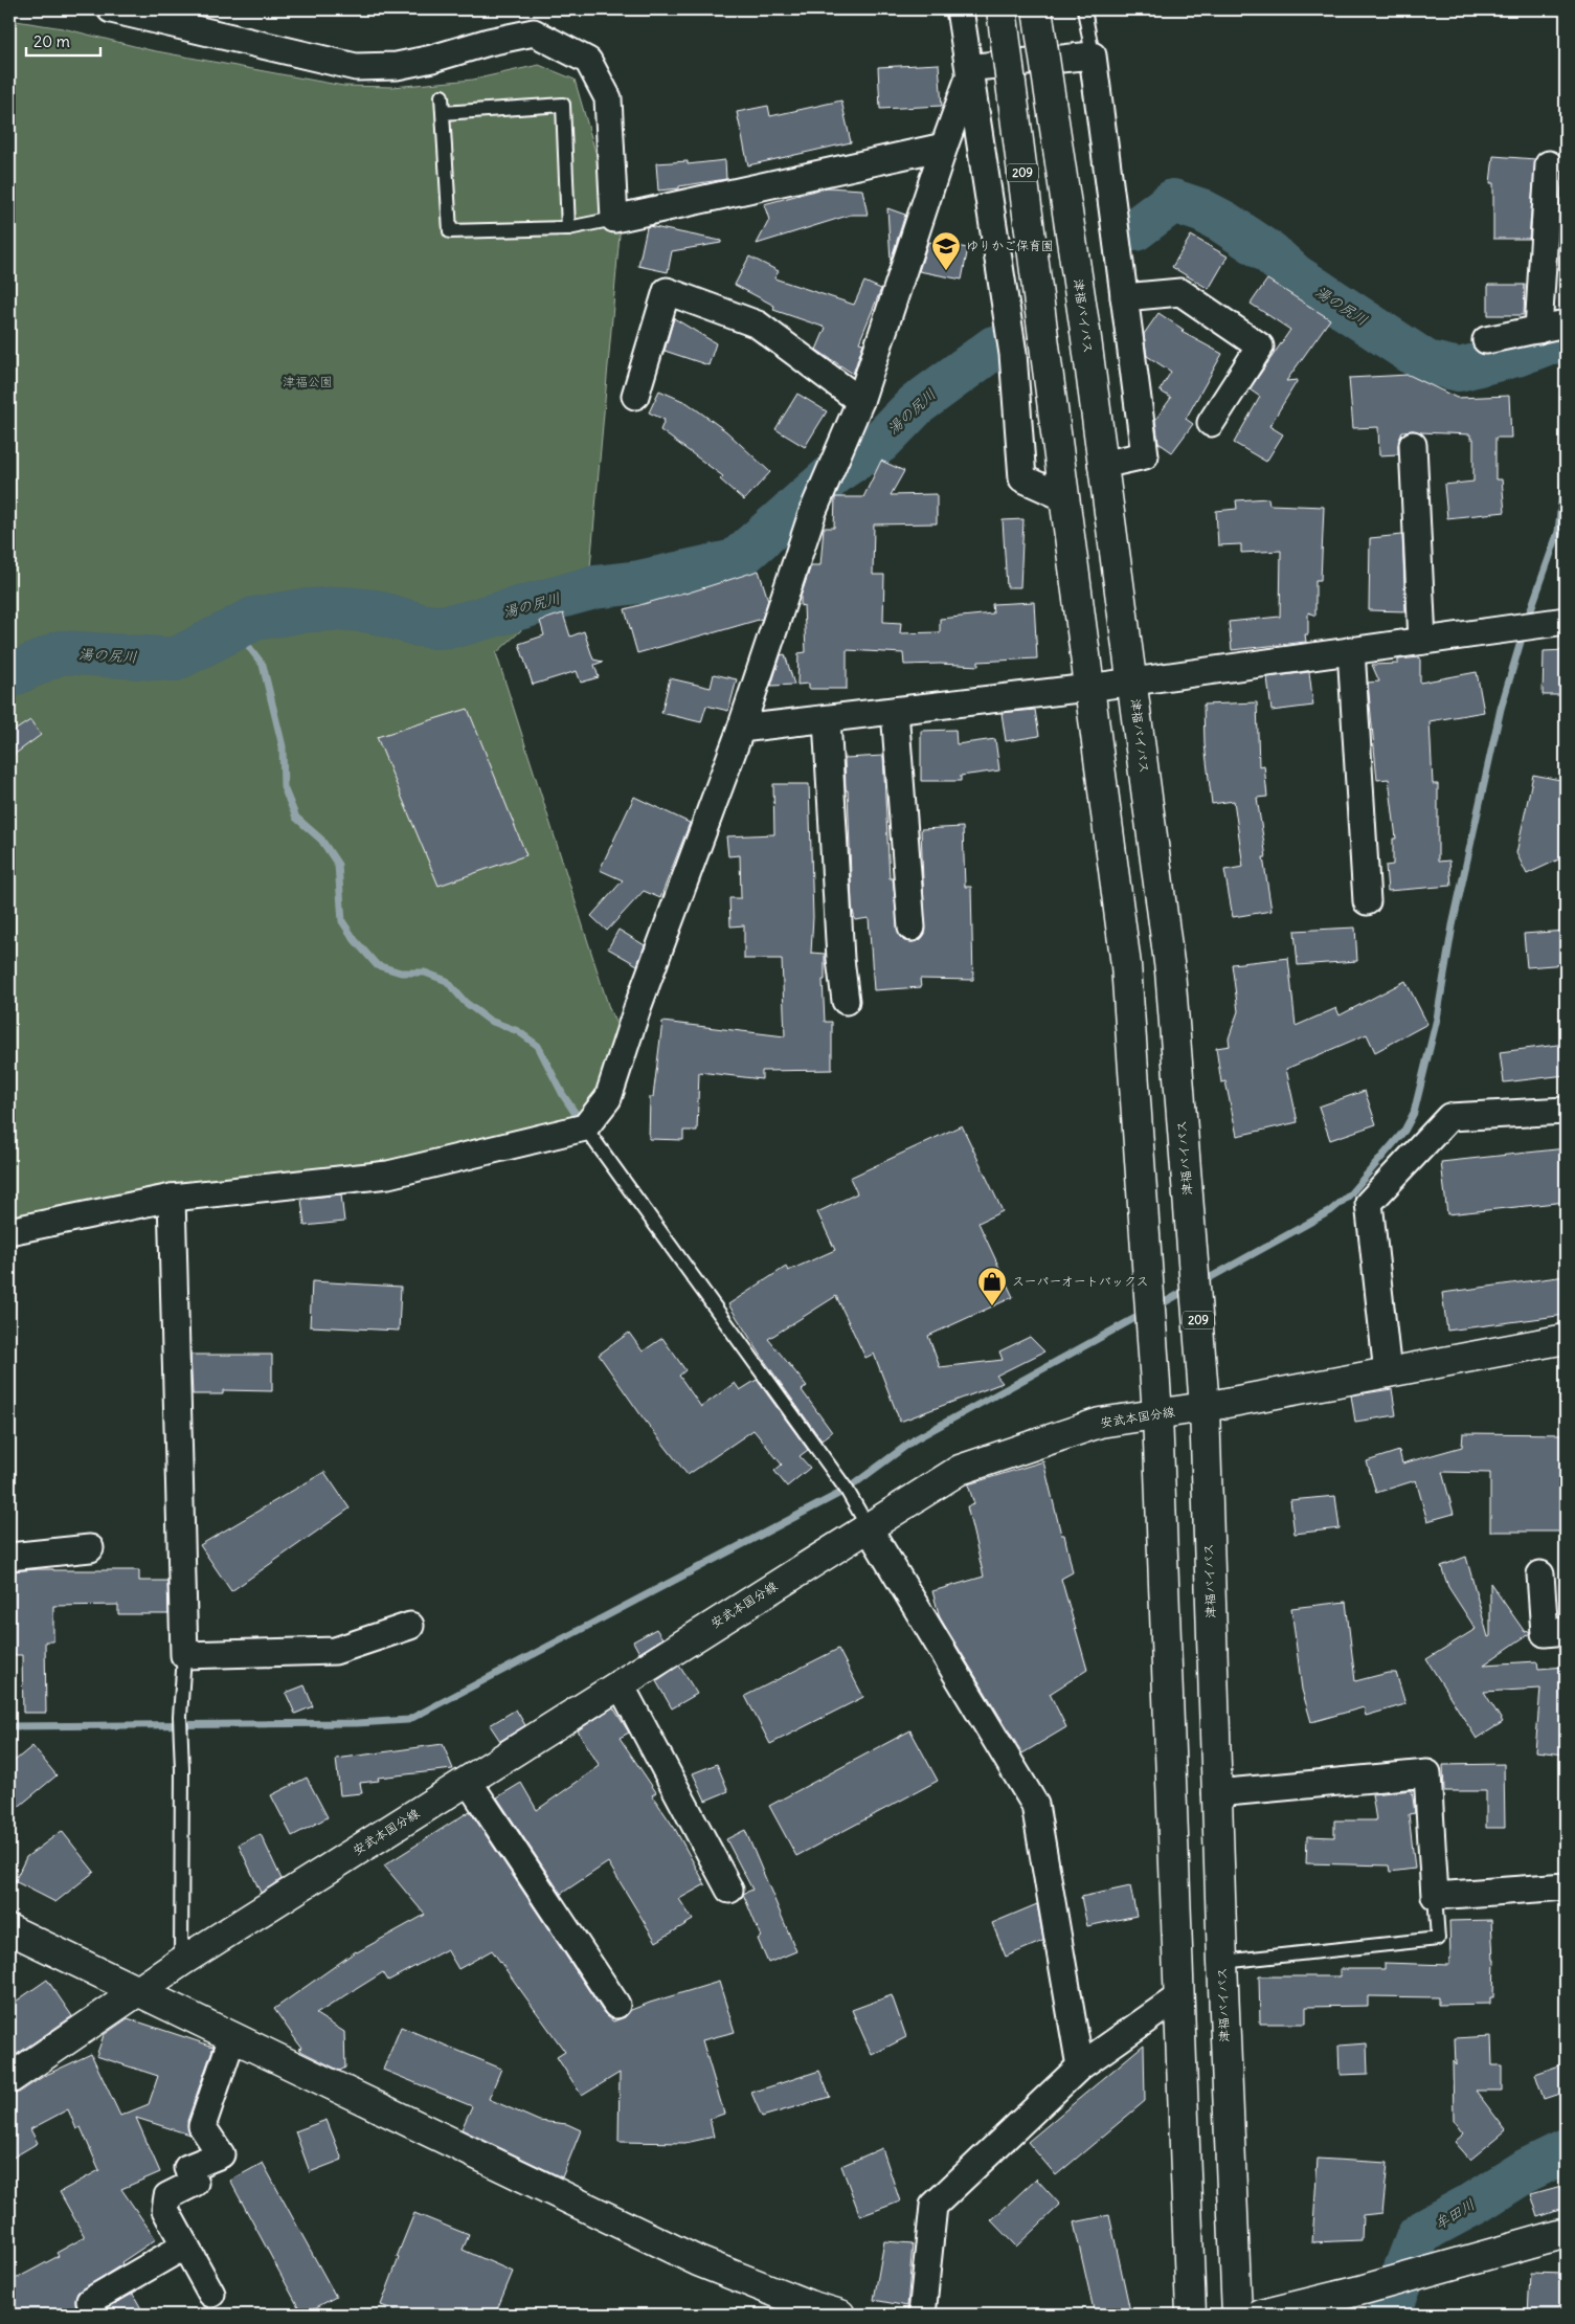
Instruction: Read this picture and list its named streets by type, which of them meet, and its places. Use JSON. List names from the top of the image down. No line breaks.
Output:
{"streets":{"main road":["209","津福バイパス","安武本国分線"]},"crossings":[["209","安武本国分線"],["津福バイパス","安武本国分線"]],"water":["湯の尻川","牟田川"],"parks":["津福公園"],"places":{"school or university":["ゆりかご保育園"],"shop":["スーパーオートバックス"]},"scale_bar":"20 m"}
